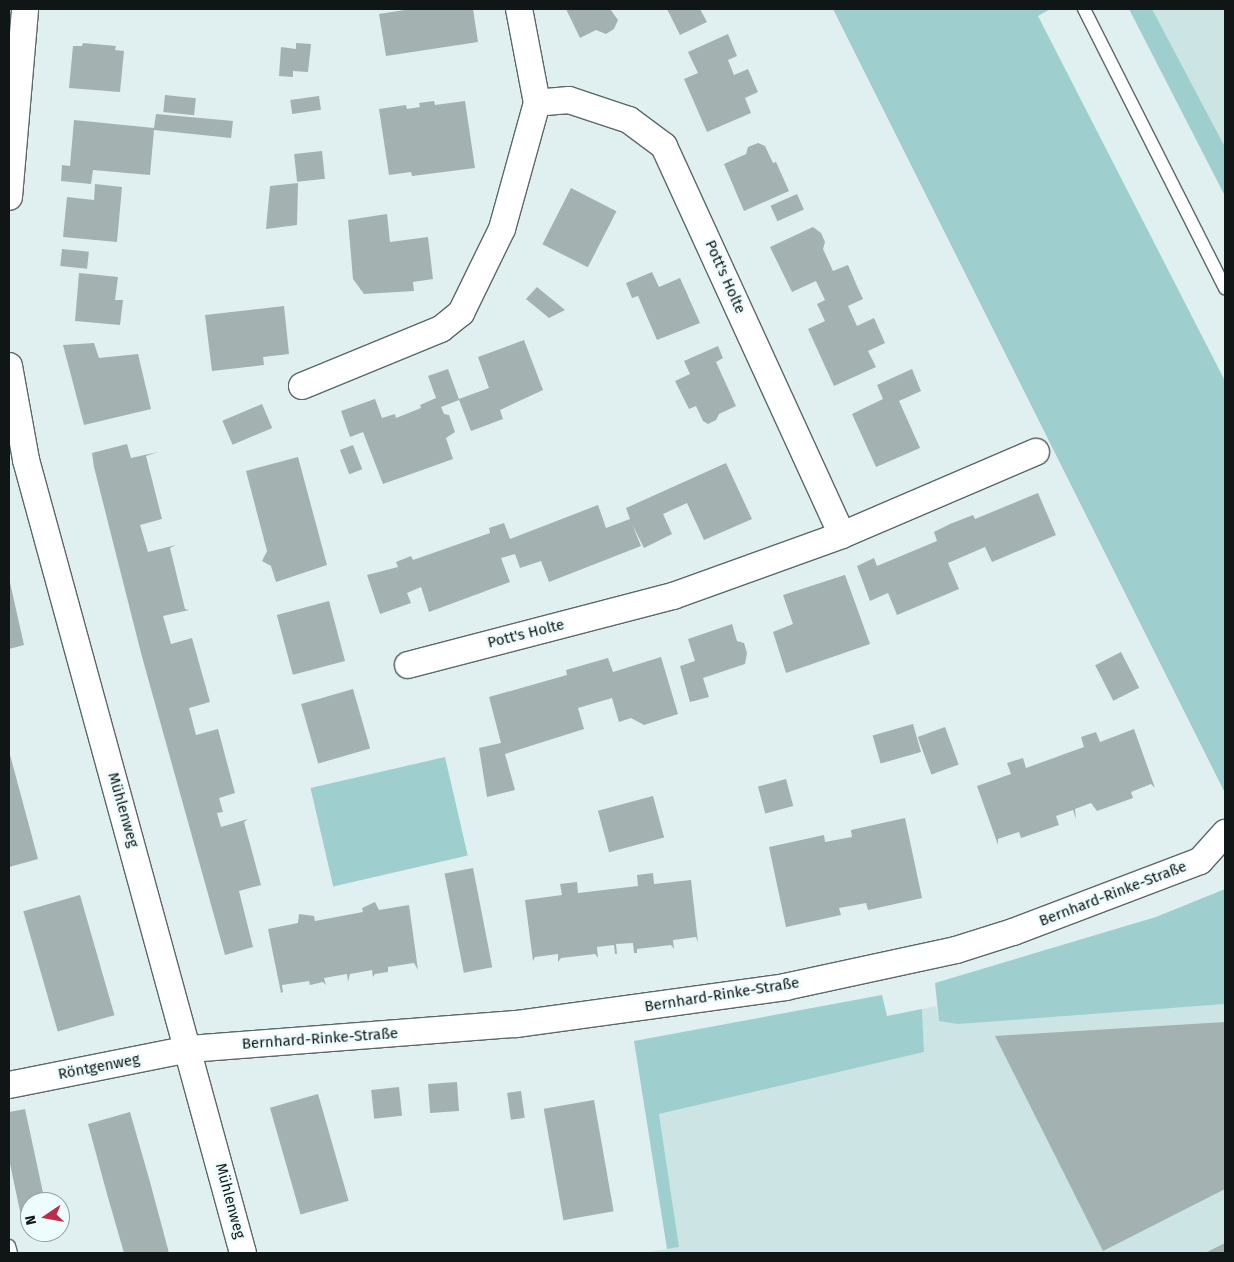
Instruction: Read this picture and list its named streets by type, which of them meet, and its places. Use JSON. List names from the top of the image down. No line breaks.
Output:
{"streets":{"street":["Pott's Holte","Mühlenweg","Bernhard-Rinke-Straße","Röntgenweg"]},"crossings":[["Mühlenweg","Bernhard-Rinke-Straße"],["Mühlenweg","Röntgenweg"],["Bernhard-Rinke-Straße","Röntgenweg"]],"north":"left"}
